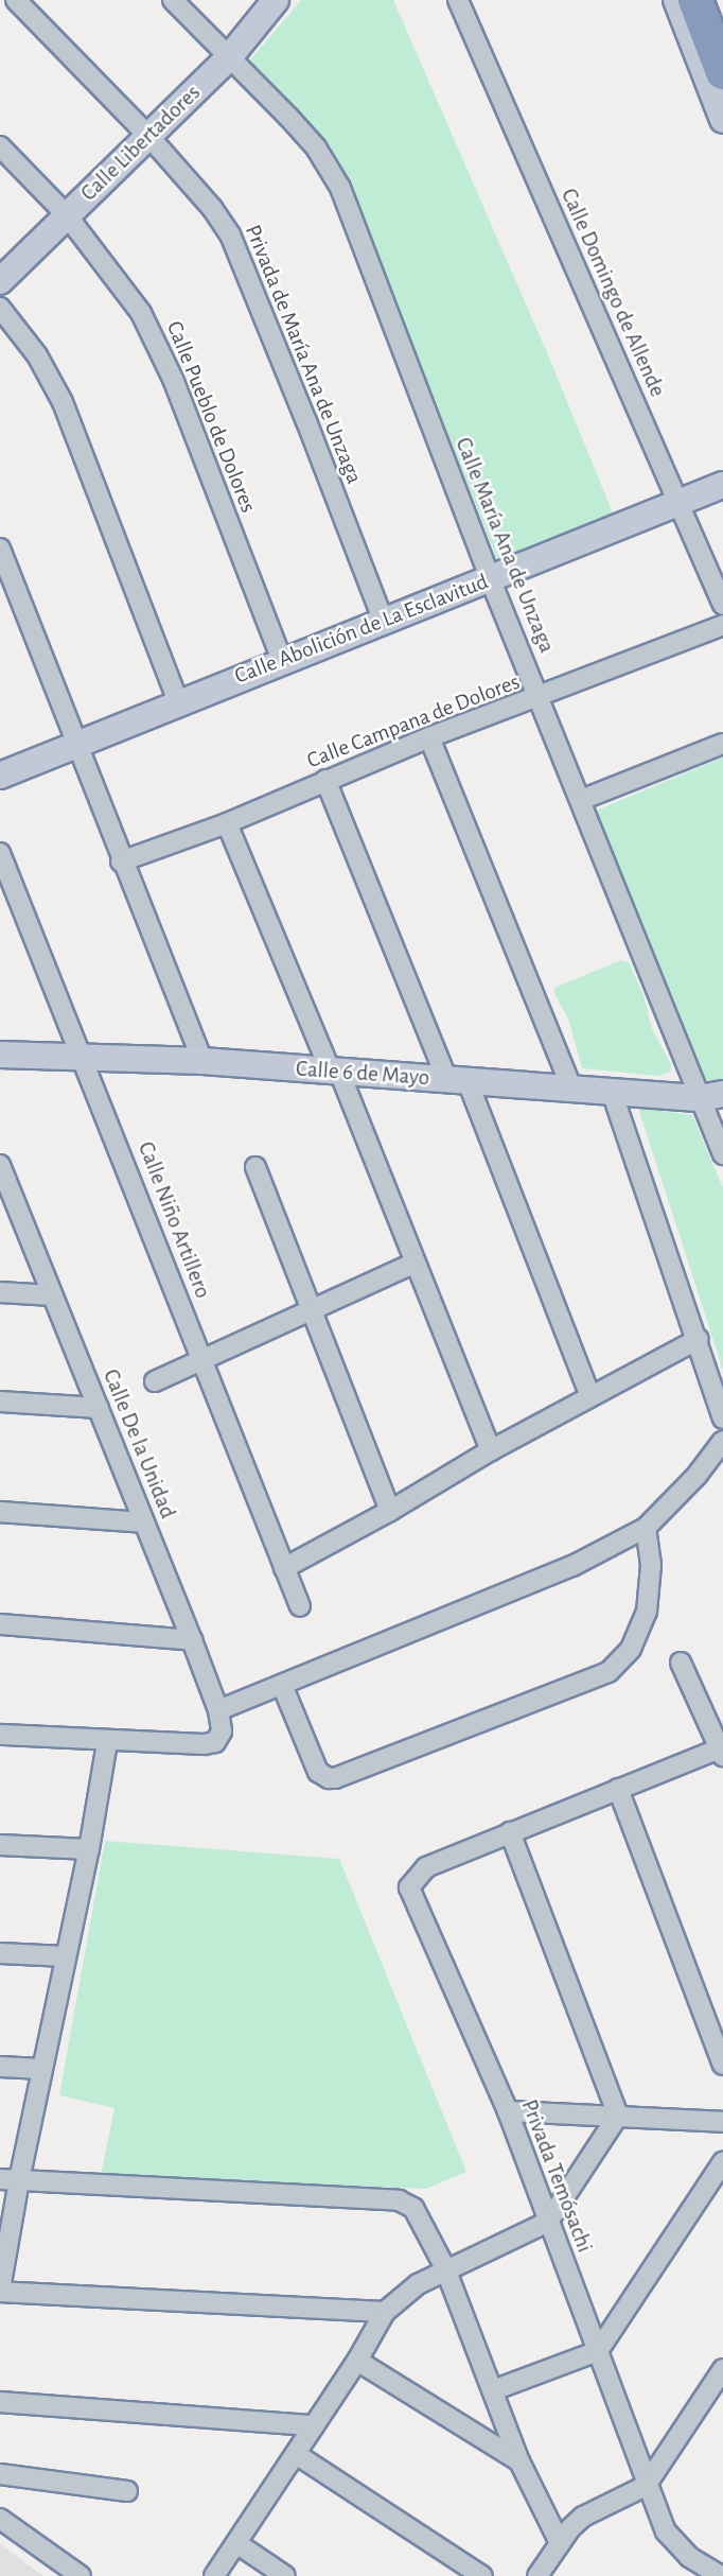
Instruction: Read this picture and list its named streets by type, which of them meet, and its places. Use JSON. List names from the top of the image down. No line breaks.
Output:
{"streets":{"street":["Calle Libertadores","Calle Domingo de Allende","Privada de María Ana de Unzaga","Calle Pueblo de Dolores","Calle María Ana de Unzaga","Calle Abolición de La Esclavitud","Calle Campana de Dolores","Calle 6 de Mayo","Calle Niño Artillero","Calle De la Unidad","Privada Temósachi"]},"crossings":[["Calle Libertadores","Privada de María Ana de Unzaga"],["Calle Libertadores","Calle Pueblo de Dolores"],["Calle Libertadores","Calle María Ana de Unzaga"],["Calle Domingo de Allende","Calle Abolición de La Esclavitud"],["Privada de María Ana de Unzaga","Calle Abolición de La Esclavitud"],["Calle Pueblo de Dolores","Calle Abolición de La Esclavitud"],["Calle María Ana de Unzaga","Calle Abolición de La Esclavitud"],["Calle María Ana de Unzaga","Calle Campana de Dolores"],["Calle María Ana de Unzaga","Calle 6 de Mayo"],["Calle 6 de Mayo","Calle Niño Artillero"]]}
